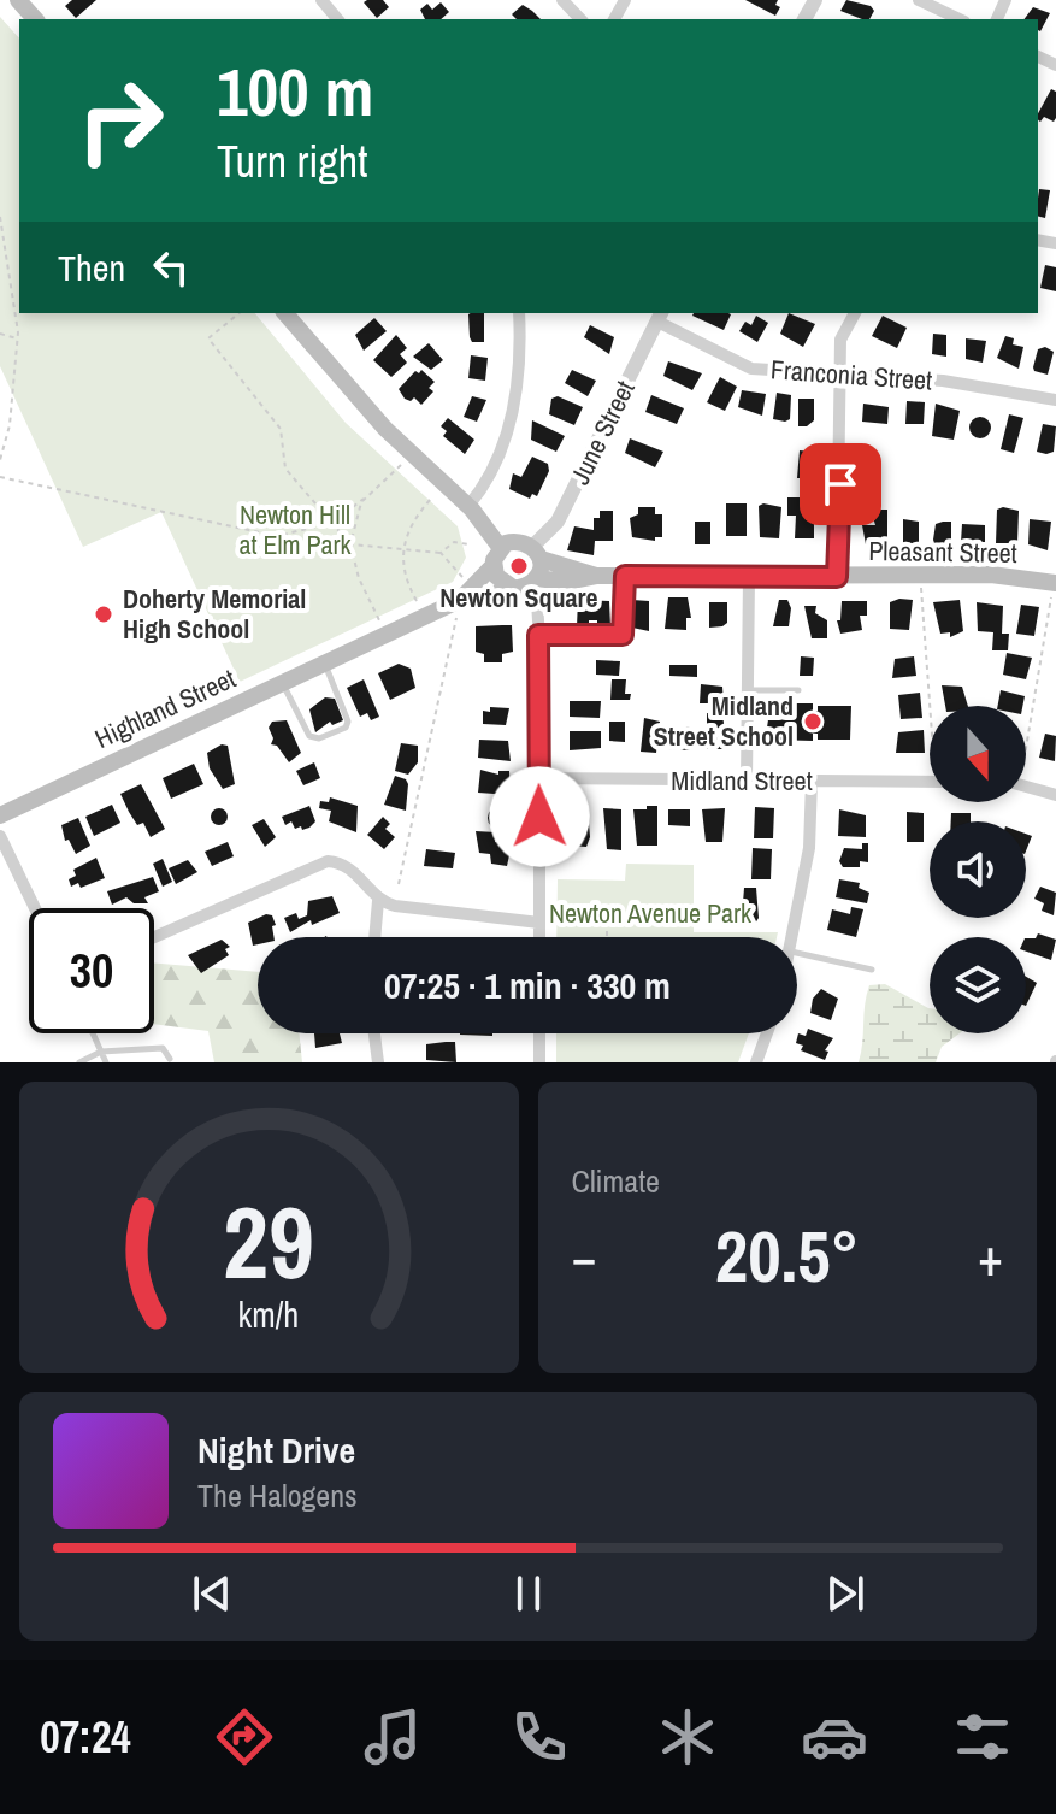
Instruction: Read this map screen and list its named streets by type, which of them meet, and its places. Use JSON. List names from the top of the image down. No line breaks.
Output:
{"streets":{"main road":["Pleasant Street","Highland Street"],"street":["Franconia Street","June Street","Midland Street"]},"crossings":[["Franconia Street","June Street"],["June Street","Pleasant Street"],["June Street","Highland Street"],["Pleasant Street","Highland Street"]],"parks":["Newton Hill at Elm Park","Newton Avenue Park"],"places":["Newton Square","Doherty Memorial High School","Midland Street School"],"north":"bottom","page":{"turn":["100 m","Turn right"],"then":"Then","limit":"30","trip":"07:25 · 1 min · 330 m","tile":"Climate","heat":["−","20.5°","+"],"song":["Night Drive","The Halogens"],"tabs":"07:24","gauge":["29","km/h"]}}
